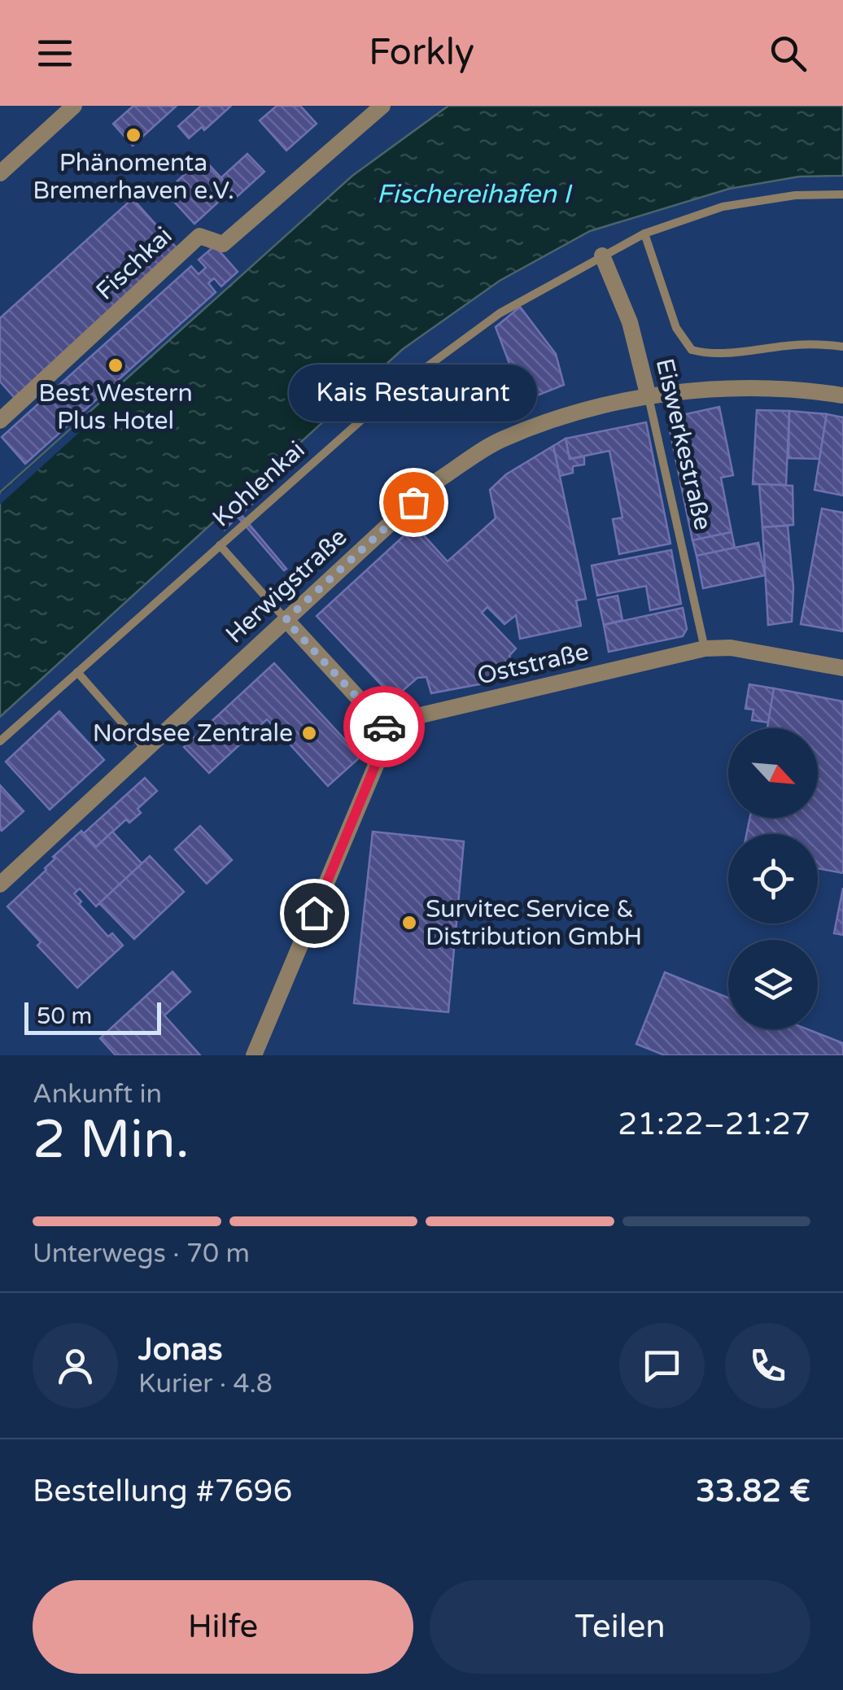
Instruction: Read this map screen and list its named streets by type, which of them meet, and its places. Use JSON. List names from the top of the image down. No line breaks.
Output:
{"streets":{"street":["Fischkai","Eiswerkestraße","Herwigstraße","Oststraße"],"lane":["Kohlenkai"]},"crossings":[["Eiswerkestraße","Kohlenkai"],["Eiswerkestraße","Herwigstraße"],["Eiswerkestraße","Oststraße"]],"water":["Fischereihafen I"],"places":["Phänomenta Bremerhaven e.V.","Best Western Plus Hotel","Kais Restaurant","Nordsee Zentrale","Survitec Service & Distribution GmbH"],"scale_bar":"50 m","north":"bottom right","page":{"header":"Forkly","bubble":"Kais Restaurant","scale":"50 m","heading":["2 Min.","Ankunft in","21:22–21:27"],"panel":["Jonas","Kurier · 4.8","Bestellung #7696","33.82 €"],"bar":"Unterwegs · 70 m","buttons":["Hilfe","Teilen"]}}
